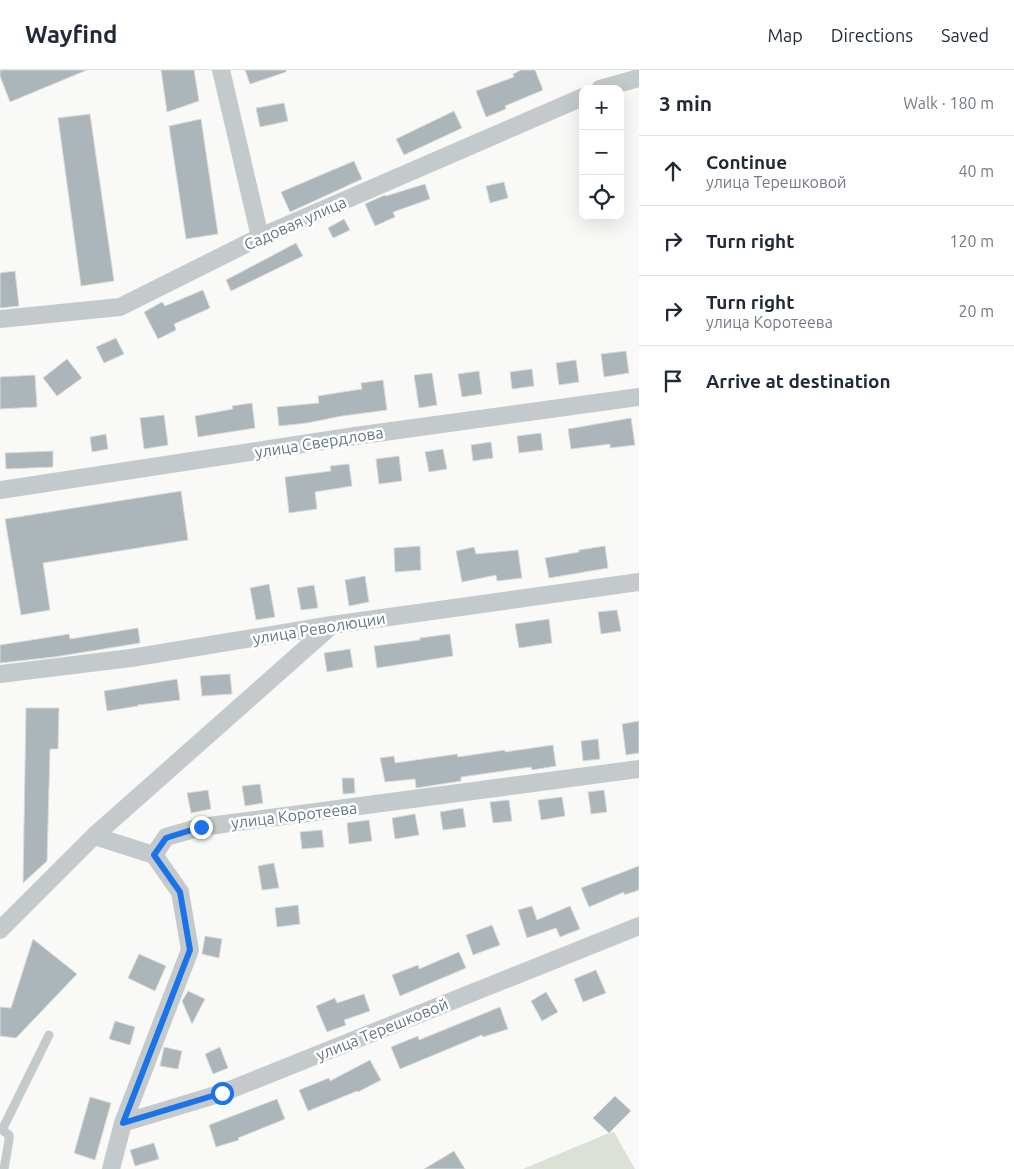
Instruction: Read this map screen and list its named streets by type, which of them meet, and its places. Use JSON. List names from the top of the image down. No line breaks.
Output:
{"streets":{"street":["Садовая улица","улица Свердлова","улица Революции","улица Коротеева","улица Терешковой"]},"page":{"header":"Wayfind","nav":["Map","Directions","Saved"],"heading":["3 min","Walk · 180 m"],"map_buttons":["+","−"],"list":[["Continue","улица Терешковой","40 m"],["Turn right","120 m"],["Turn right","улица Коротеева","20 m"],"Arrive at destination"]}}
